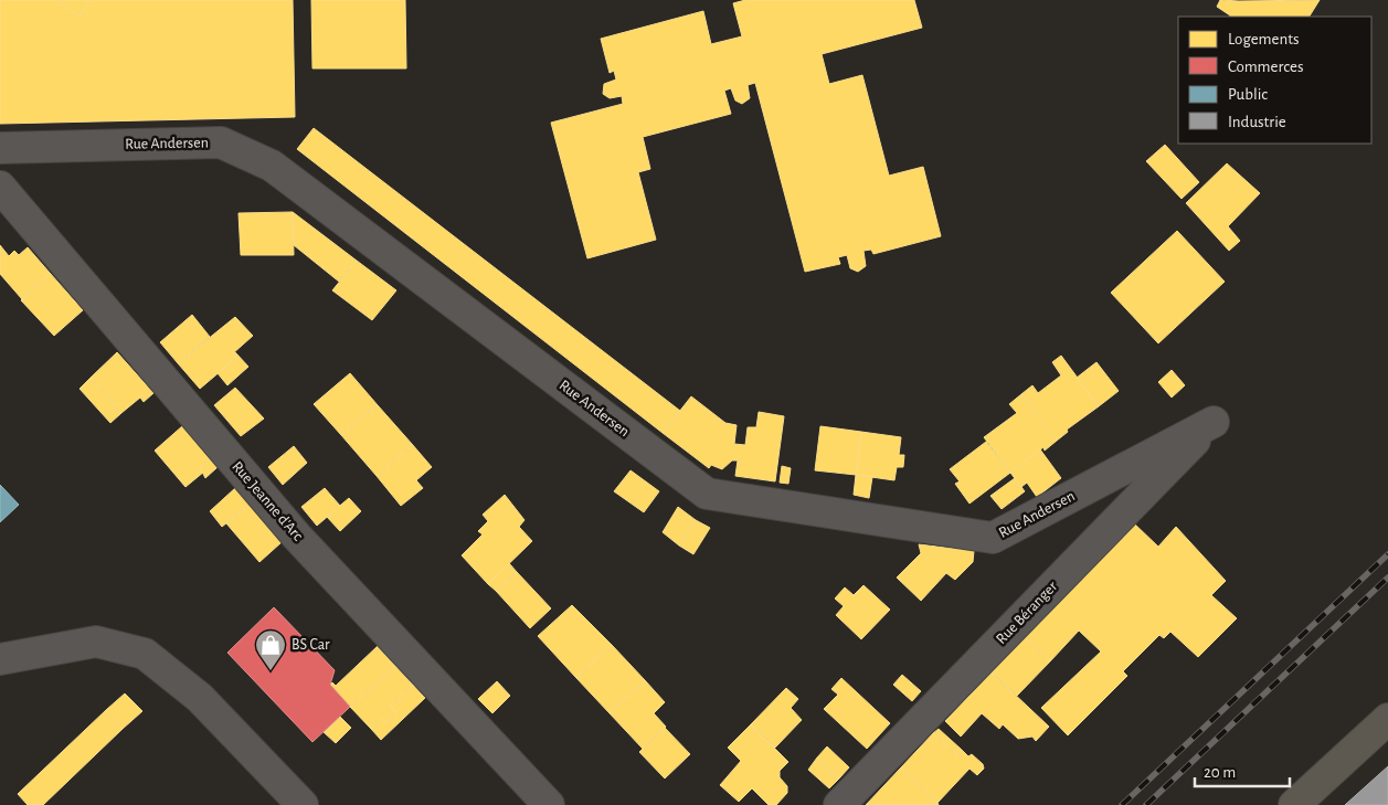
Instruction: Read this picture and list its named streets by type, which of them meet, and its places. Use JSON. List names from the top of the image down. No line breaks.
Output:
{"streets":{"street":["Rue Andersen","Rue Jeanne d'Arc","Rue Béranger"]},"crossings":[["Rue Andersen","Rue Béranger"]],"places":{"shop":["BS Car"]},"legend":["Logements","Commerces","Public","Industrie"],"scale_bar":"20 m"}
